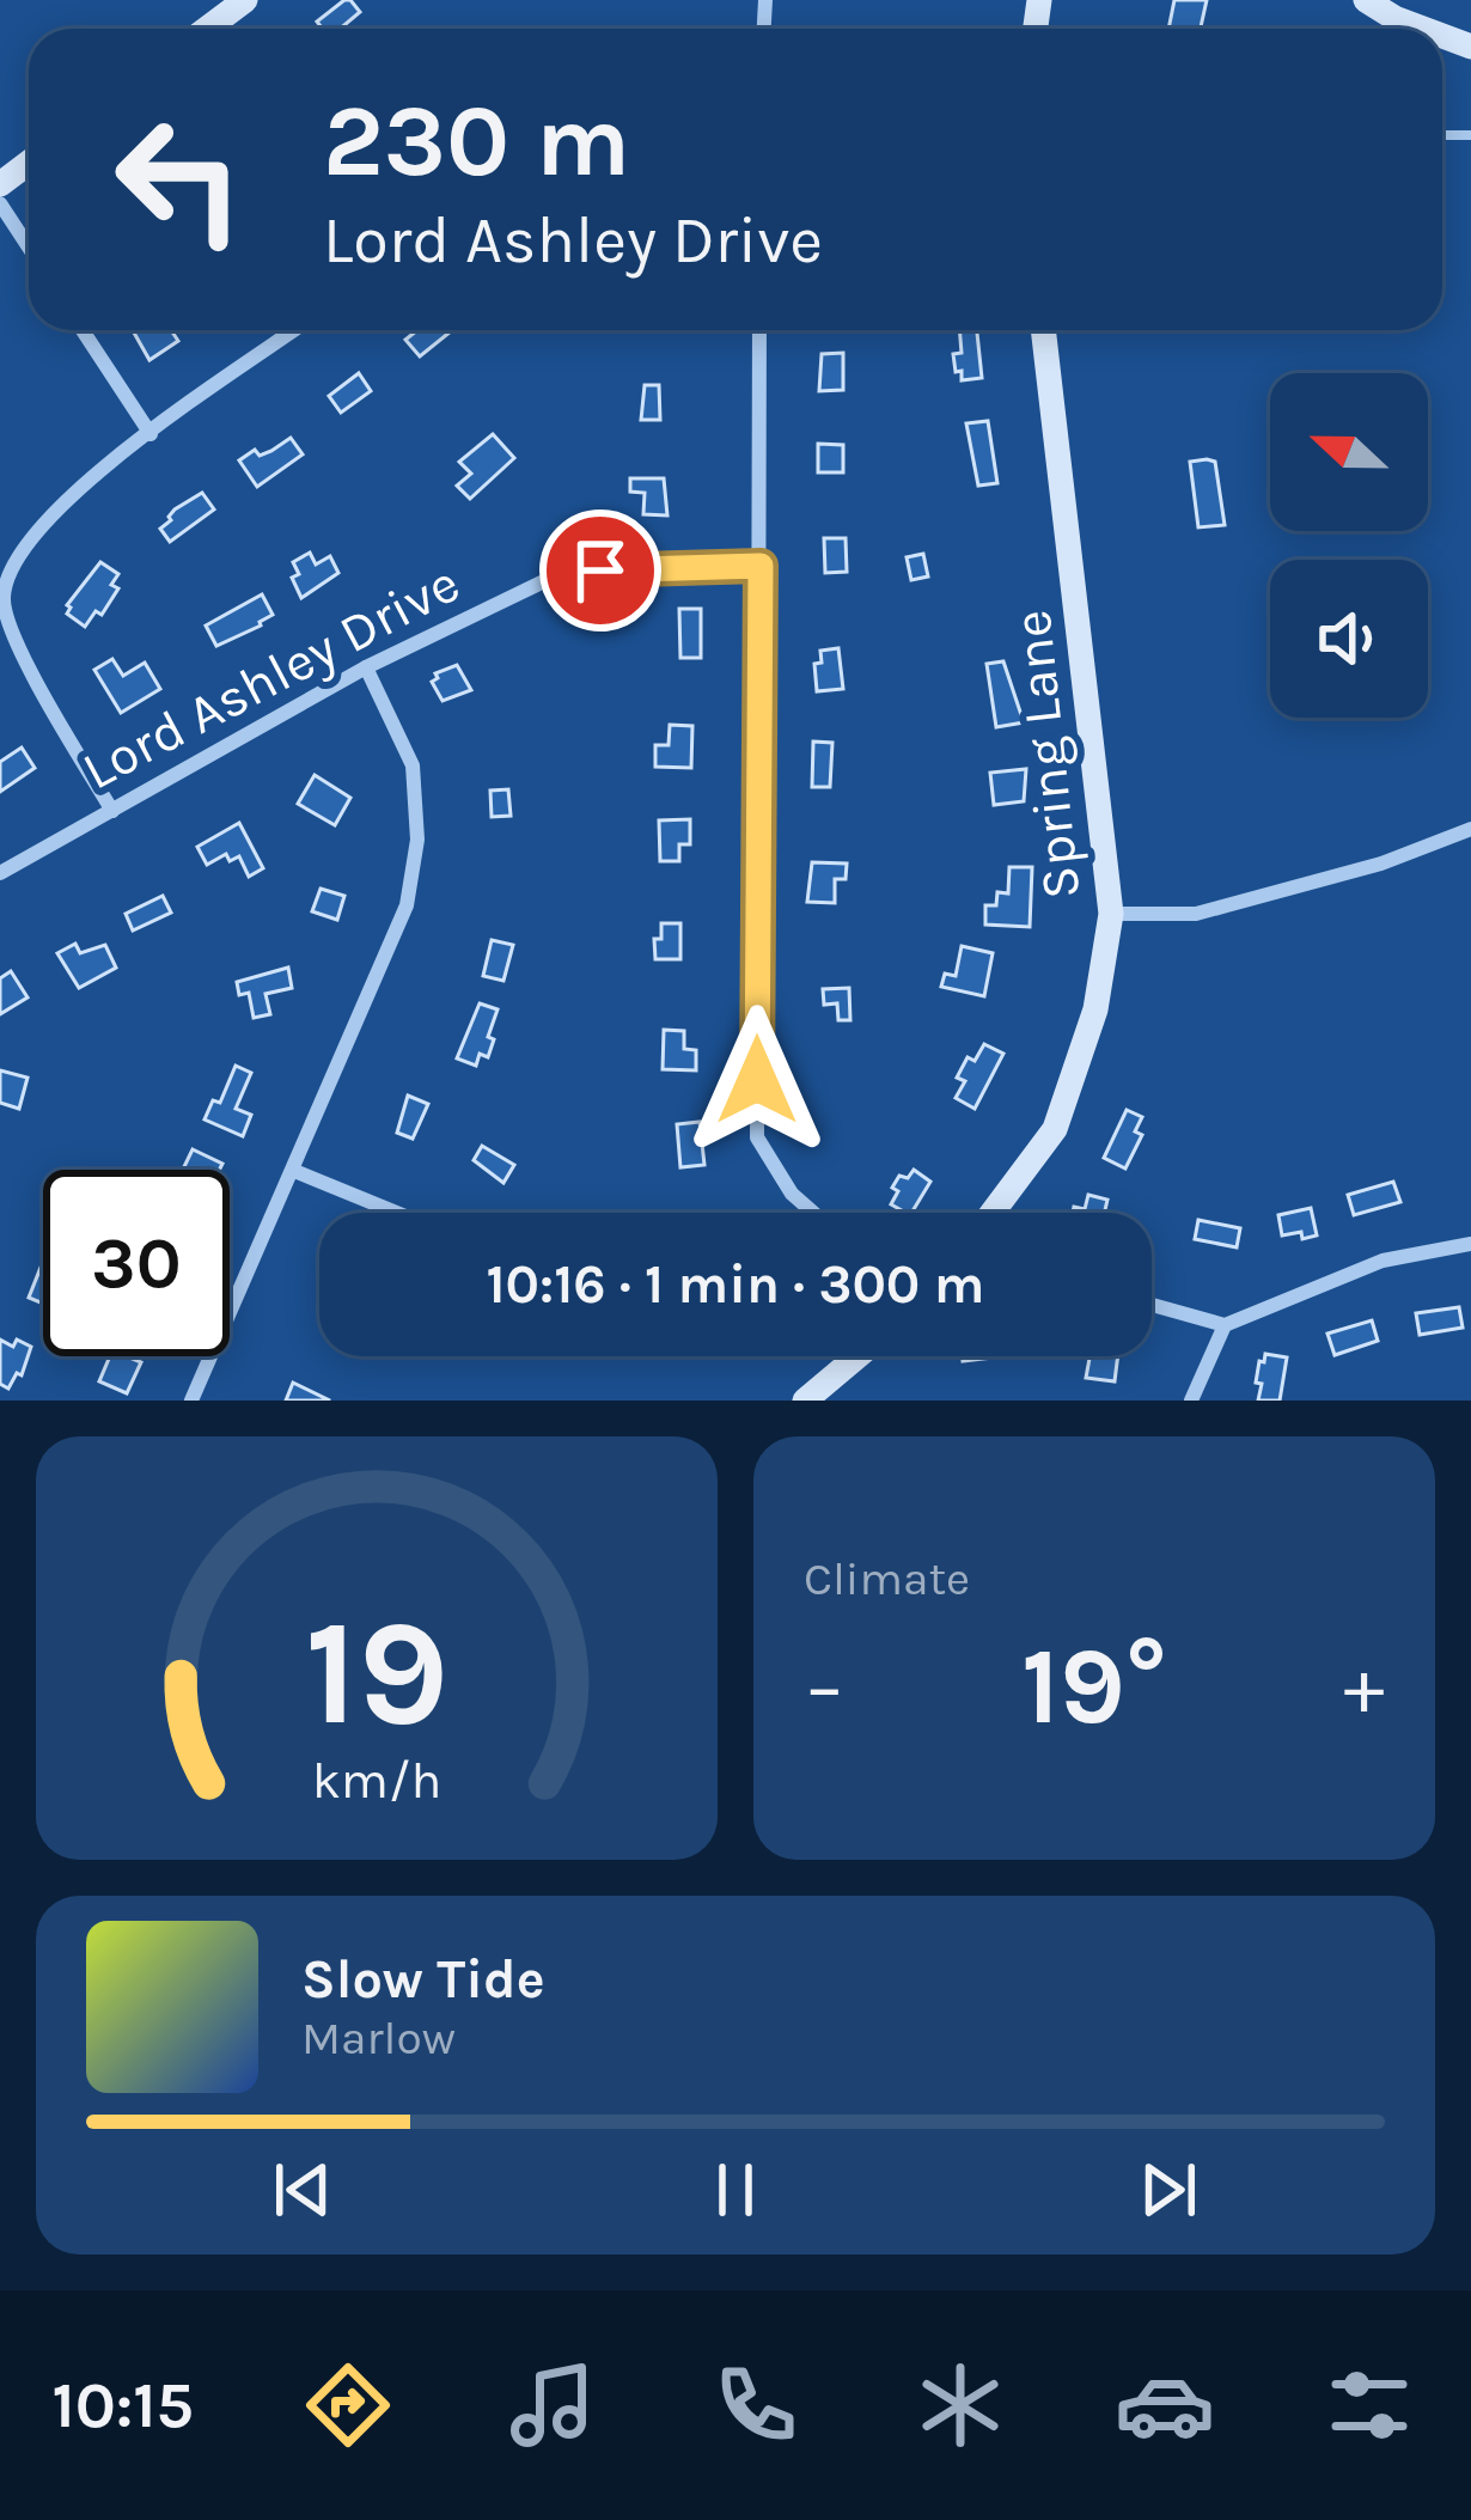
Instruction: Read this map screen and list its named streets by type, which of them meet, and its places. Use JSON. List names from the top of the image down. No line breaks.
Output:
{"streets":{"street":["Lord Ashley Drive","Spring Lane"]},"north":"left","page":{"turn":["230 m","Lord Ashley Drive"],"limit":"30","trip":"10:16 · 1 min · 300 m","tile":"Climate","heat":["−","19°","+"],"song":["Slow Tide","Marlow"],"tabs":"10:15","gauge":["19","km/h"]}}
